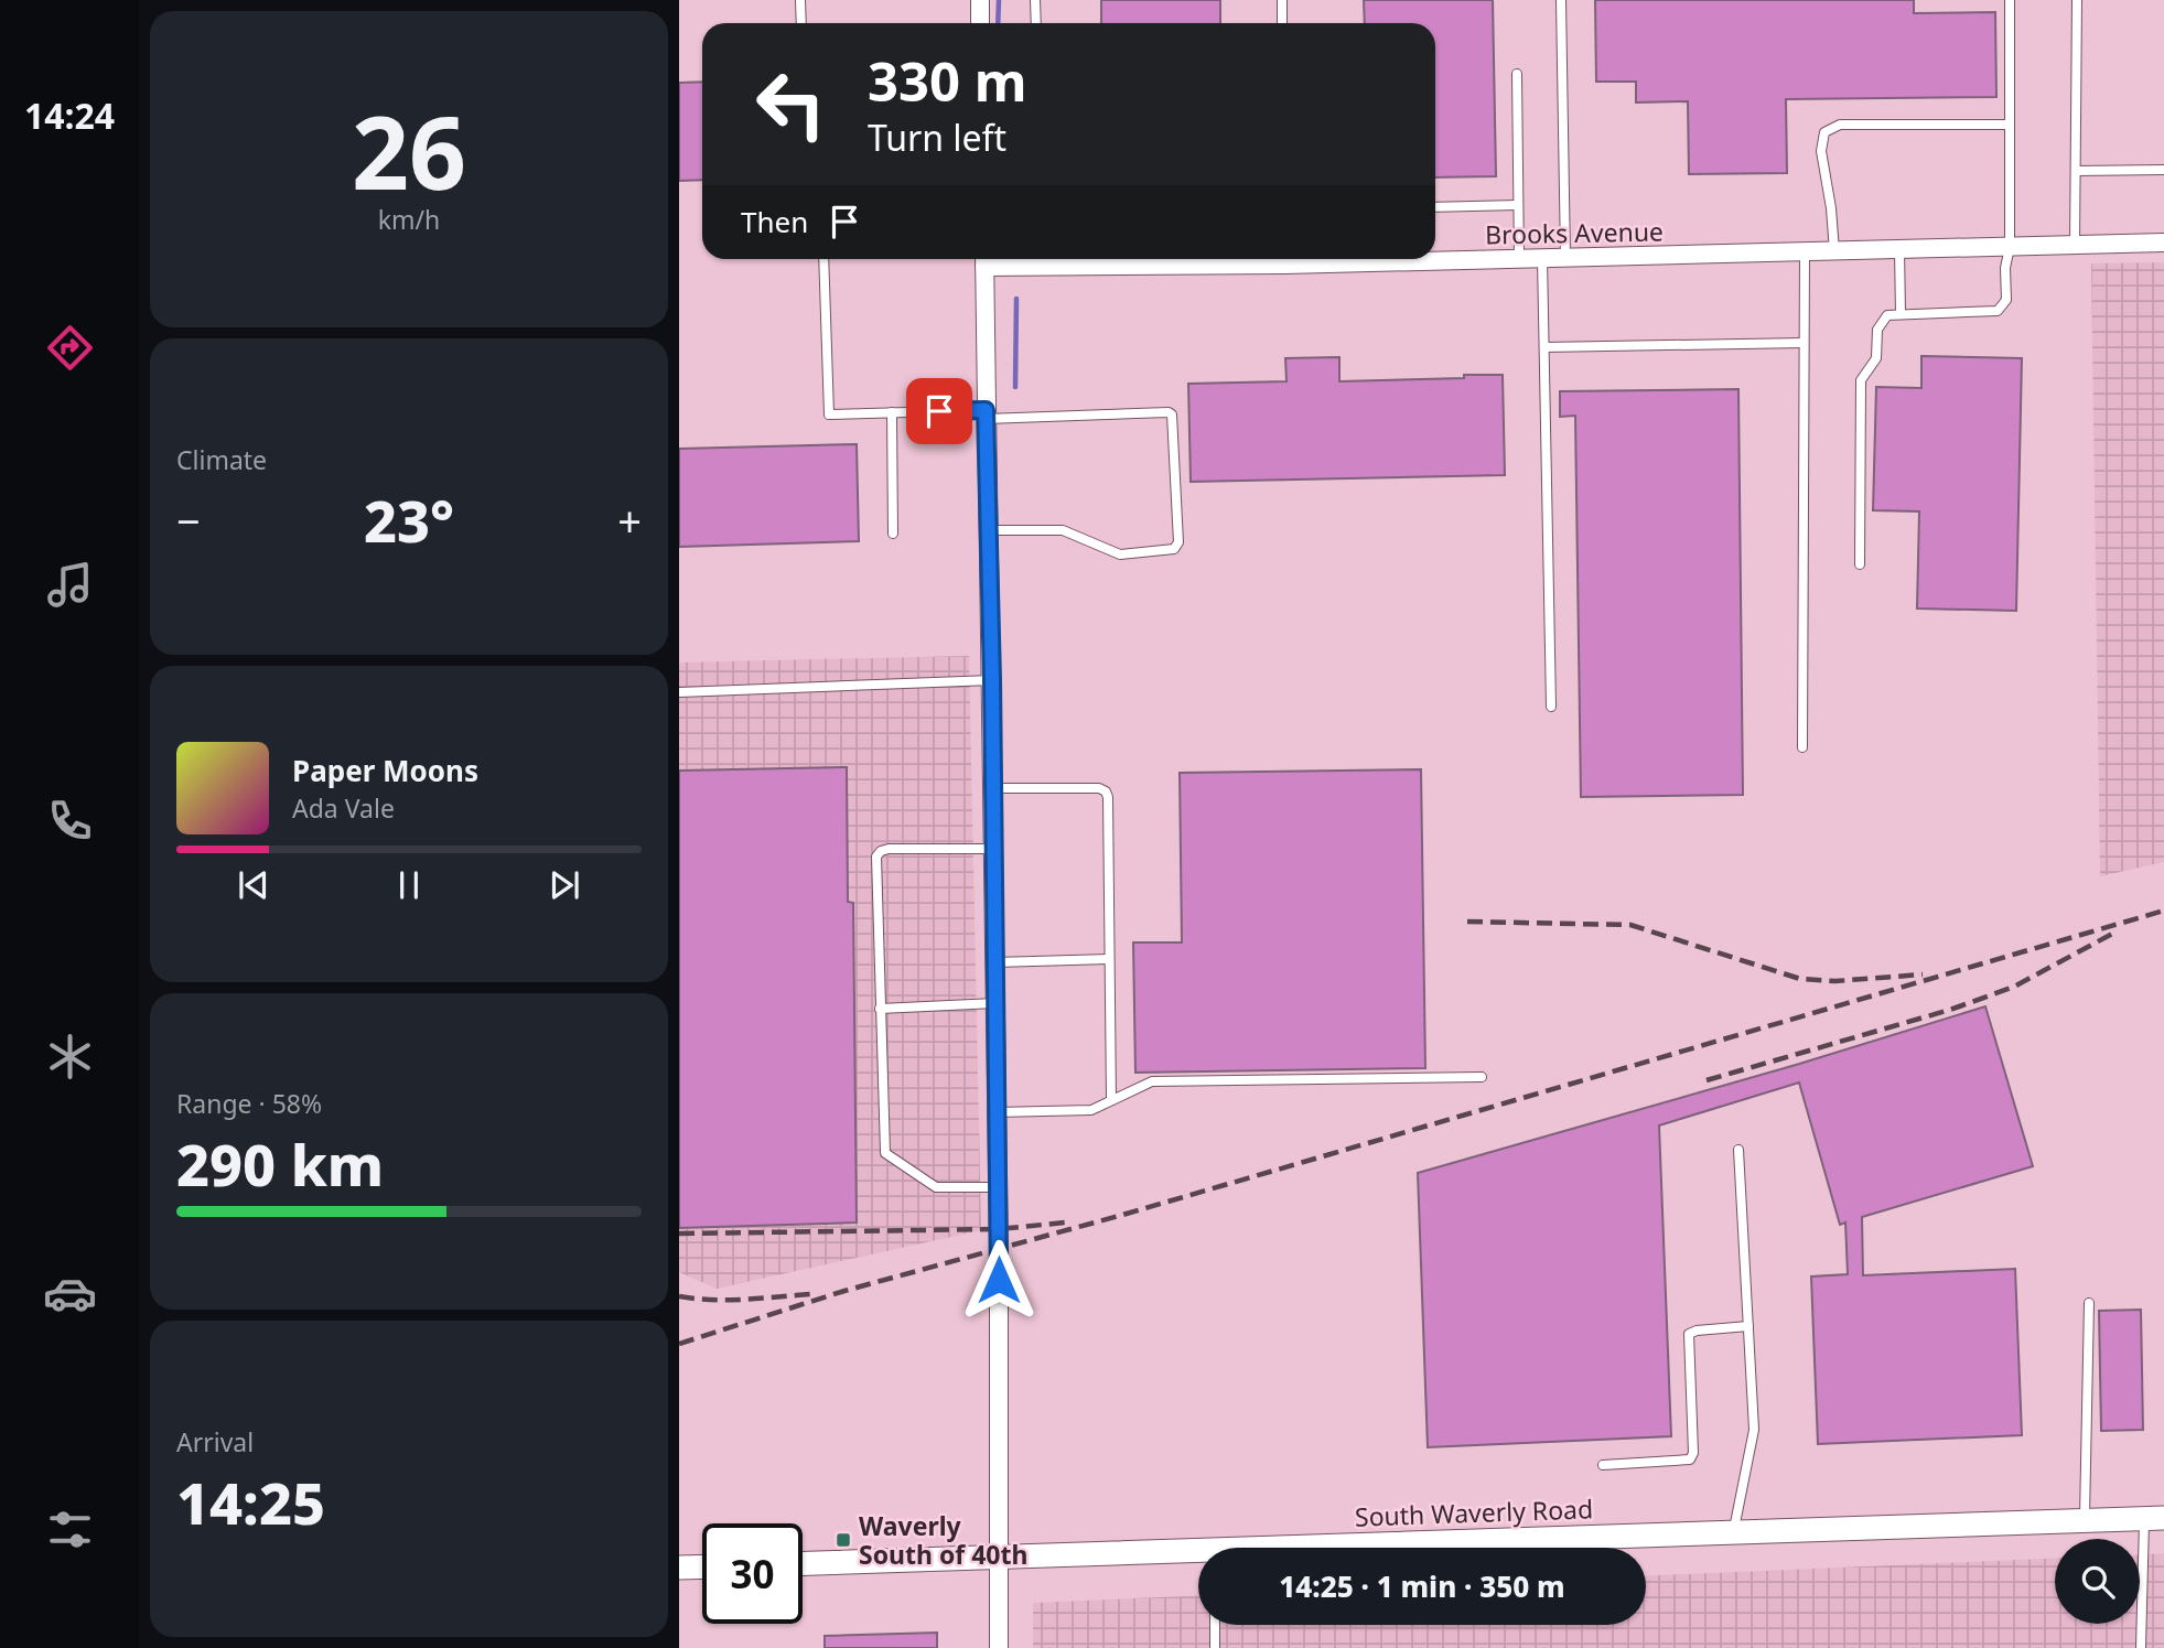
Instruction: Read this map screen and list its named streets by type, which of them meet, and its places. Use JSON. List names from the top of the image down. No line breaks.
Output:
{"streets":{"main road":["South Waverly Road"],"street":["Brooks Avenue"]},"places":{"transit":["Waverly South of 40th"]},"page":{"tabs":"14:24","tile":[["26","km/h"],"Climate",["Range · 58%","290 km"],["Arrival","14:25"]],"turn":["330 m","Turn left"],"then":"Then","heat":["−","23°","+"],"song":["Paper Moons","Ada Vale"],"limit":"30","trip":"14:25 · 1 min · 350 m"}}
